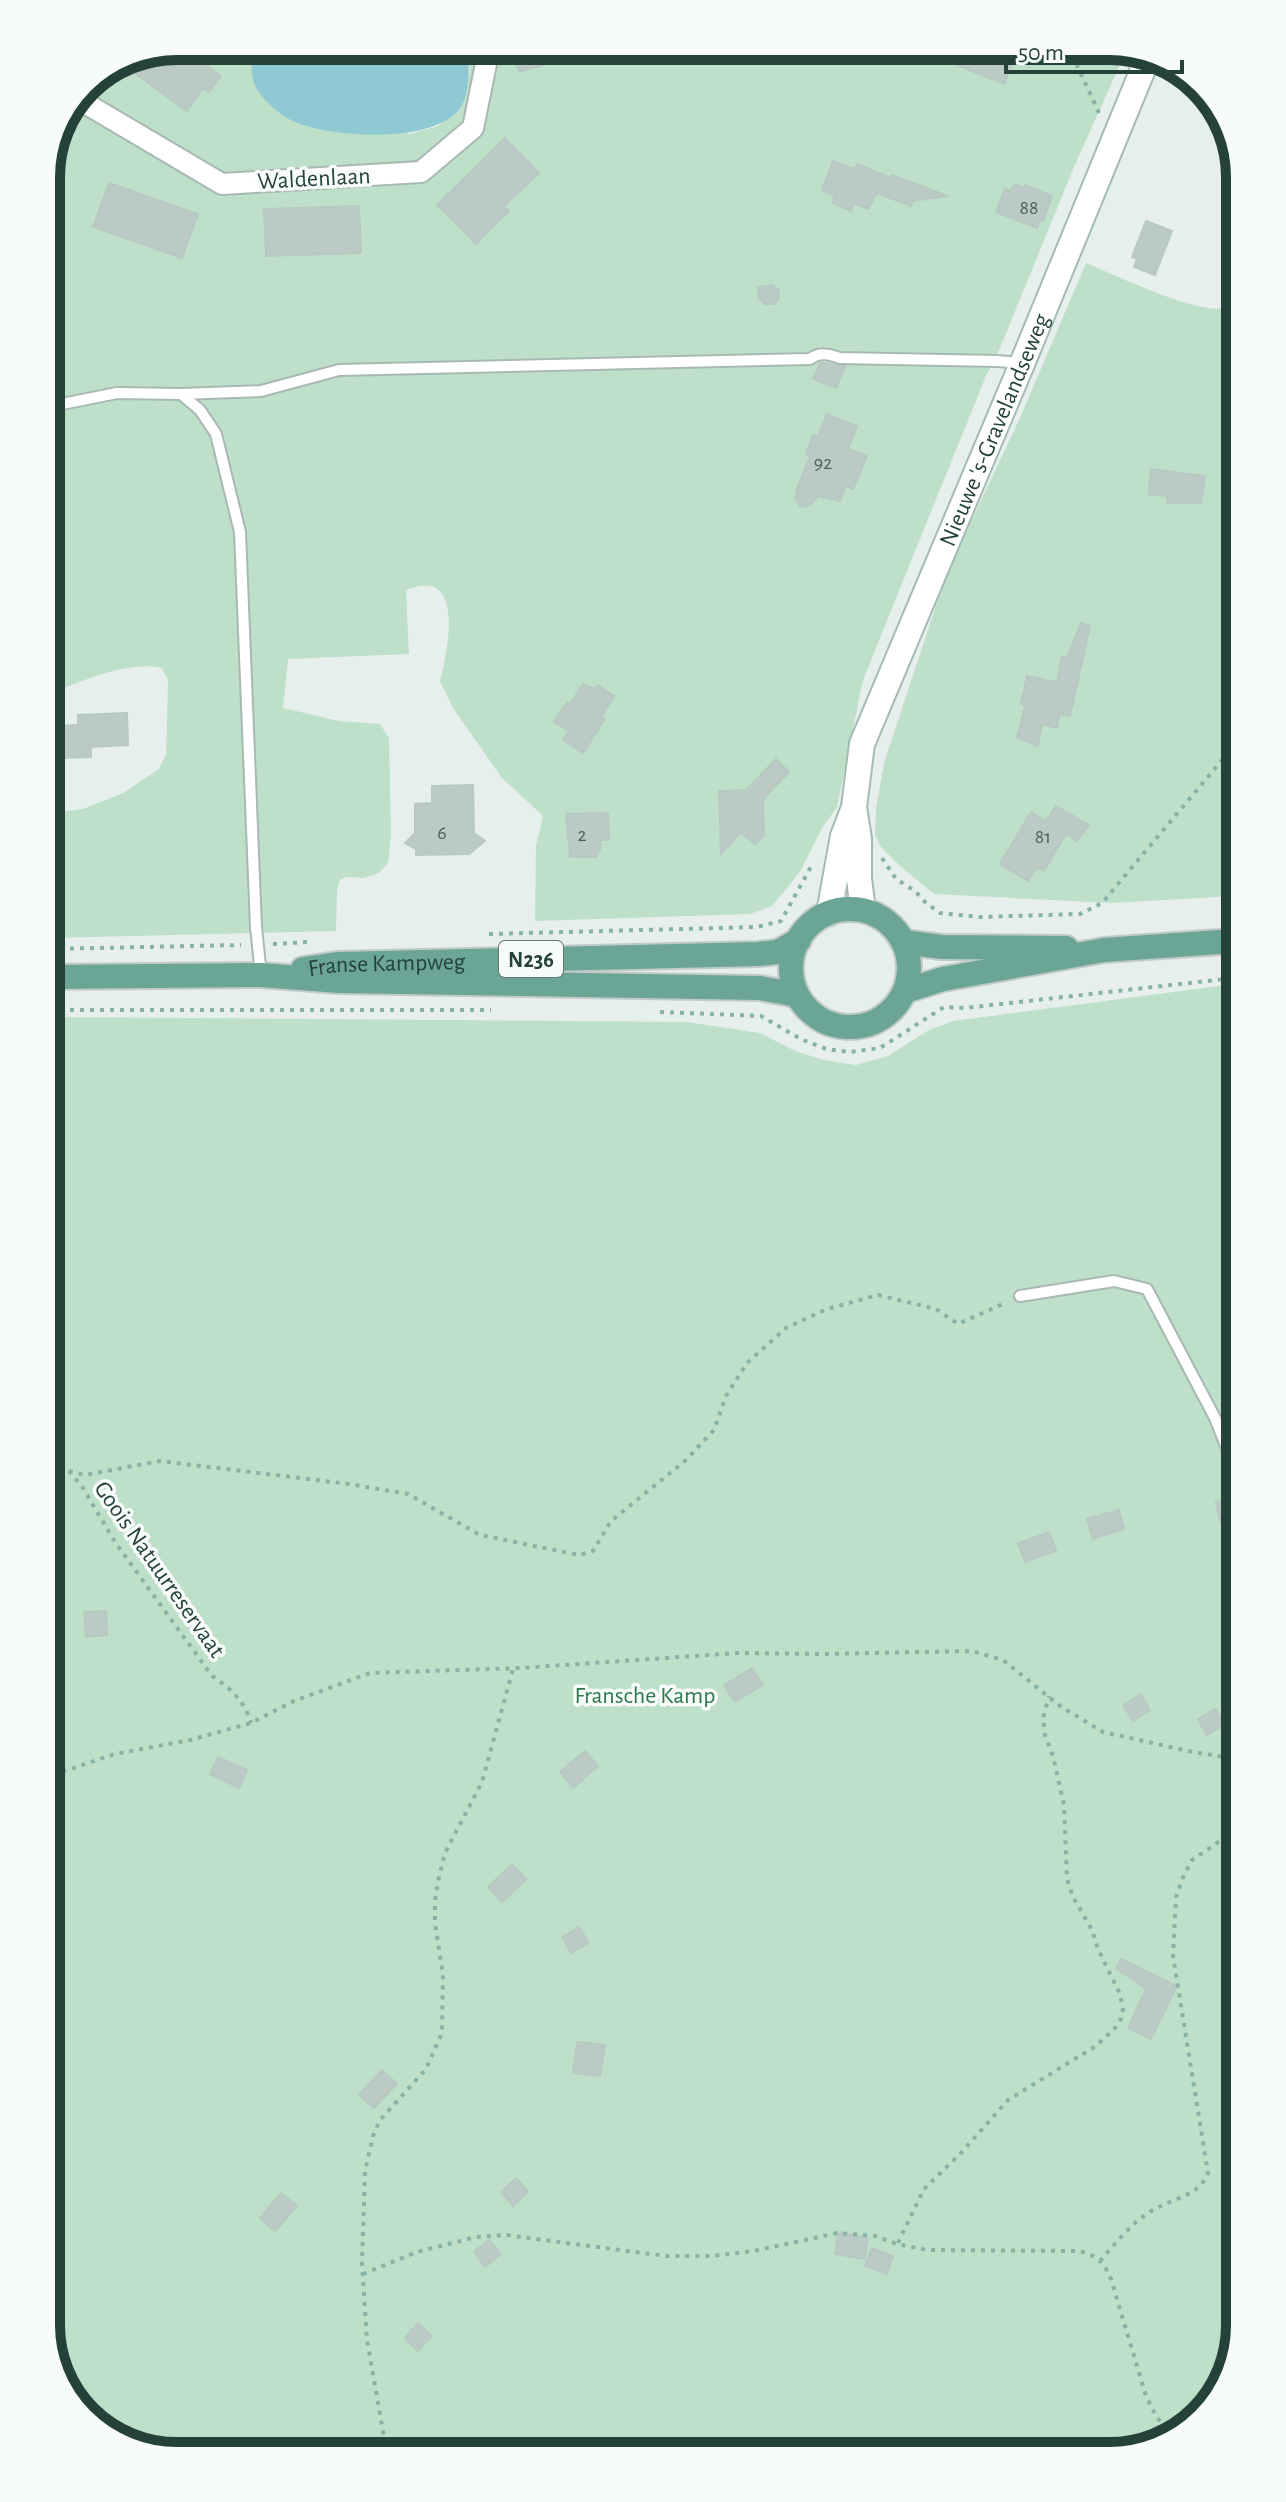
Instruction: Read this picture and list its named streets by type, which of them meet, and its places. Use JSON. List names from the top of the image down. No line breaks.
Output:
{"streets":{"main road":["Nieuwe 's-Gravelandseweg","N236","Franse Kampweg"],"street":["Waldenlaan"],"path":["Goois Natuurreservaat"]},"crossings":[["Nieuwe 's-Gravelandseweg","N236"],["Nieuwe 's-Gravelandseweg","Franse Kampweg"],["N236","Franse Kampweg"]],"parks":["Fransche Kamp"],"house_numbers":["88","92","6","2","81"],"scale_bar":"50 m"}
